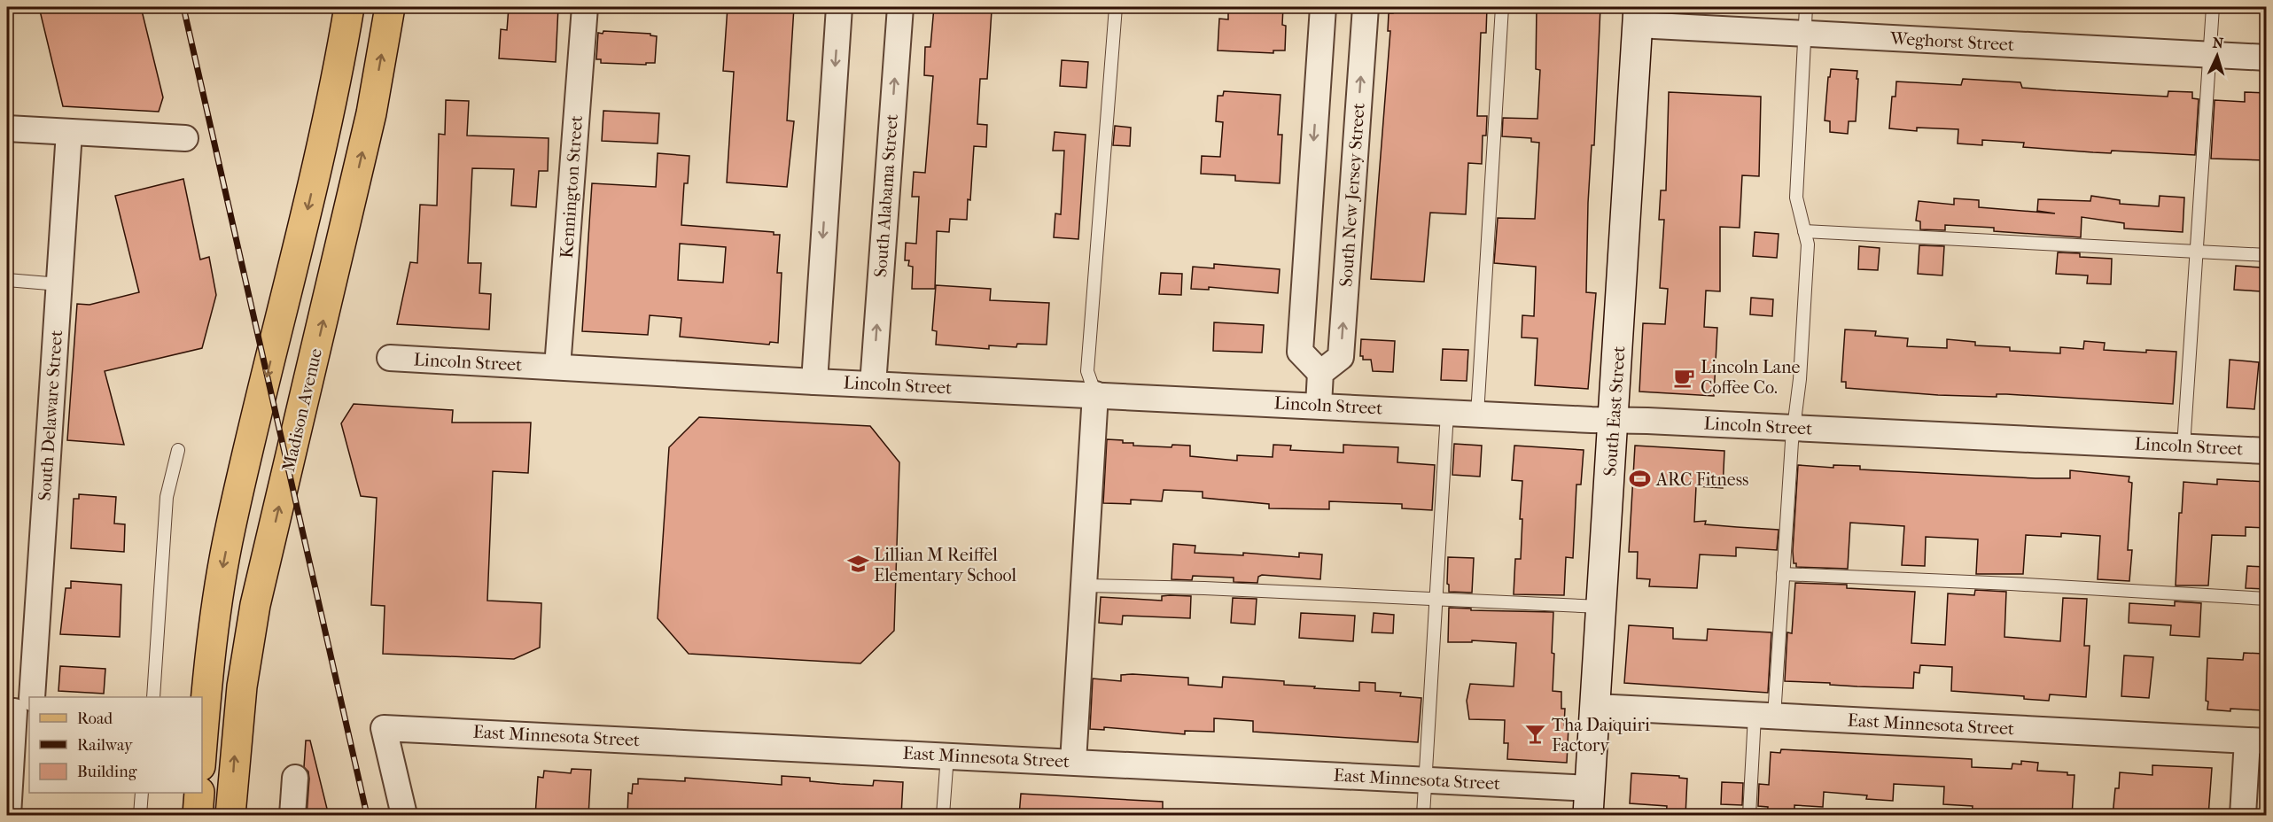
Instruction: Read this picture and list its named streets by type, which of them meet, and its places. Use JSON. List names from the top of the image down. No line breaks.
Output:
{"streets":{"main road":["Madison Avenue","South East Street"],"street":["Weghorst Street","Kennington Street","South New Jersey Street","South Alabama Street","Lincoln Street","South Delaware Street","East Minnesota Street"]},"crossings":[["Weghorst Street","South East Street"],["Kennington Street","Lincoln Street"],["South Alabama Street","Lincoln Street"],["Lincoln Street","South East Street"],["South East Street","East Minnesota Street"]],"places":{"cafe":["Lincoln Lane Coffee Co."],"sports":["ARC Fitness"],"school or university":["Lillian M Reiffel Elementary School"],"bar":["Tha Daiquiri Factory"]},"legend":["Road","Railway","Building"],"north":"top"}
